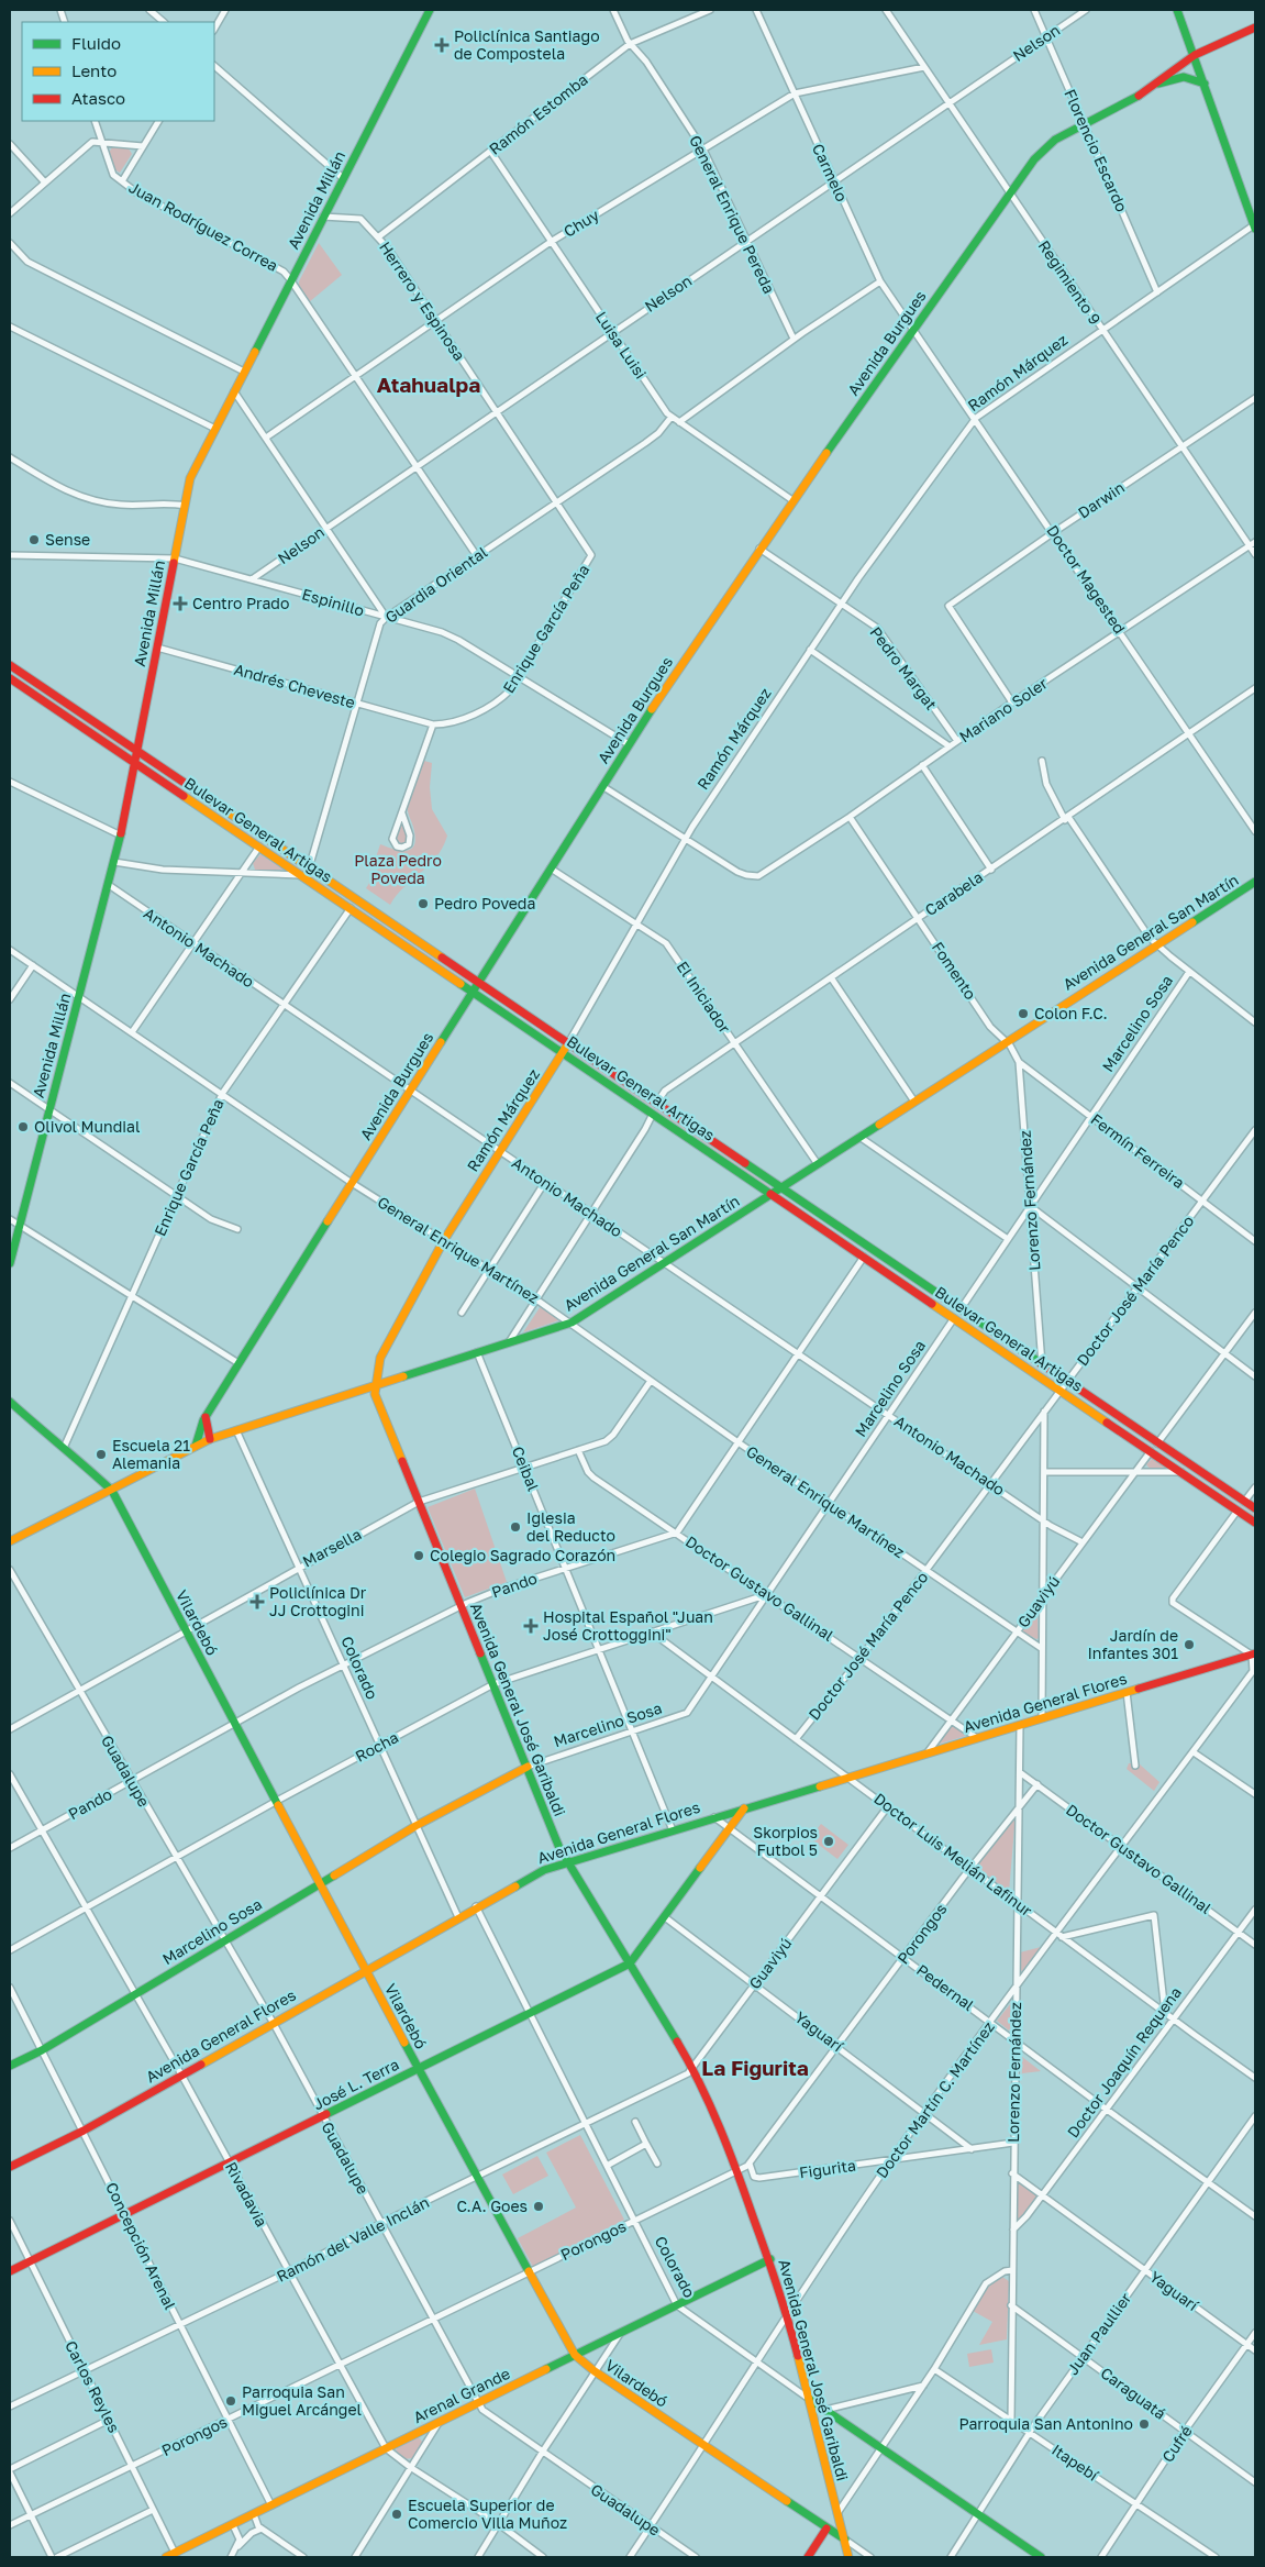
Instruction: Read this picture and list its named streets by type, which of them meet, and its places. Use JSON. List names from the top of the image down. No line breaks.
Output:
{"streets":{"street":["Nelson","Ramón Estomba","Florencio Escardo","Carmelo","Avenida Millán","General Enrique Pereda","Chuy","Juan Rodríguez Correa","Regimiento 9","Herrero y Espinosa","Avenida Burgues","Luisa Luisi","Ramón Márquez","Darwin","Doctor Magested","Guardia Oriental","Espinillo","Enrique García Peña","Pedro Margat","Andrés Cheveste","Mariano Soler","Bulevar General Artigas","Carabela","Avenida General San Martín","Antonio Machado","Fomento","El Iniciador","Marcelino Sosa","Fermín Ferreira","Lorenzo Fernández","General Enrique Martínez","Doctor José María Penco","Ceibal","Marsella","Pando","Doctor Gustavo Gallinal","Guaviyú","Vilardebó","Colorado","Avenida General Flores","Avenida General José Garibaldi","Rocha","Guadalupe","Doctor Luis Melián Lafinur","Porongos","Pedernal","Yaguarí","Doctor Joaquín Requena","José L. Terra","Doctor Martín C. Martínez","Figurita","Rivadavia","Ramón del Valle Inclán","Concepción Arenal","Juan Paullier","Carlos Reyles","Caraguatá","Arenal Grande","Cufré","Itapebí"]},"crossings":[["Nelson","Florencio Escardo"],["Nelson","Carmelo"],["Nelson","General Enrique Pereda"],["Nelson","Juan Rodríguez Correa"],["Nelson","Regimiento 9"],["Nelson","Herrero y Espinosa"],["Nelson","Luisa Luisi"],["Nelson","Espinillo"],["Ramón Estomba","General Enrique Pereda"],["Ramón Estomba","Herrero y Espinosa"],["Ramón Estomba","Luisa Luisi"],["Florencio Escardo","Avenida Burgues"],["Florencio Escardo","Ramón Márquez"],["Carmelo","Chuy"],["Carmelo","Avenida Burgues"],["Carmelo","Doctor Magested"],["Avenida Millán","Juan Rodríguez Correa"],["Avenida Millán","Herrero y Espinosa"],["Avenida Millán","Espinillo"],["Avenida Millán","Andrés Cheveste"],["Avenida Millán","Bulevar General Artigas"],["Avenida Millán","Antonio Machado"],["Avenida Millán","General Enrique Martínez"],["General Enrique Pereda","Chuy"],["Chuy","Juan Rodríguez Correa"],["Chuy","Regimiento 9"],["Chuy","Herrero y Espinosa"],["Chuy","Luisa Luisi"],["Juan Rodríguez Correa","Guardia Oriental"],["Regimiento 9","Avenida Burgues"],["Regimiento 9","Ramón Márquez"],["Regimiento 9","Darwin"],["Regimiento 9","Mariano Soler"],["Herrero y Espinosa","Guardia Oriental"],["Herrero y Espinosa","Enrique García Peña"],["Avenida Burgues","Luisa Luisi"],["Avenida Burgues","Doctor Magested"],["Avenida Burgues","Espinillo"],["Avenida Burgues","Pedro Margat"],["Avenida Burgues","Bulevar General Artigas"],["Avenida Burgues","Avenida General San Martín"],["Avenida Burgues","Antonio Machado"],["Avenida Burgues","El Iniciador"],["Avenida Burgues","General Enrique Martínez"],["Luisa Luisi","Guardia Oriental"],["Ramón Márquez","Doctor Magested"],["Ramón Márquez","Pedro Margat"],["Ramón Márquez","Mariano Soler"],["Ramón Márquez","Bulevar General Artigas"],["Ramón Márquez","Avenida General San Martín"],["Ramón Márquez","Antonio Machado"],["Ramón Márquez","El Iniciador"],["Ramón Márquez","General Enrique Martínez"],["Ramón Márquez","Avenida General José Garibaldi"],["Darwin","Doctor Magested"],["Darwin","Mariano Soler"],["Doctor Magested","Mariano Soler"],["Doctor Magested","Carabela"],["Guardia Oriental","Espinillo"],["Guardia Oriental","Andrés Cheveste"],["Guardia Oriental","Bulevar General Artigas"],["Espinillo","Enrique García Peña"],["Enrique García Peña","Andrés Cheveste"],["Enrique García Peña","Bulevar General Artigas"],["Enrique García Peña","Antonio Machado"],["Enrique García Peña","General Enrique Martínez"],["Enrique García Peña","Vilardebó"],["Pedro Margat","Mariano Soler"],["Mariano Soler","Fomento"],["Bulevar General Artigas","Carabela"],["Bulevar General Artigas","Avenida General San Martín"],["Bulevar General Artigas","Marcelino Sosa"],["Bulevar General Artigas","Lorenzo Fernández"],["Bulevar General Artigas","Doctor José María Penco"],["Bulevar General Artigas","Guaviyú"],["Carabela","Fomento"],["Carabela","El Iniciador"],["Avenida General San Martín","Antonio Machado"],["Avenida General San Martín","Fomento"],["Avenida General San Martín","El Iniciador"],["Avenida General San Martín","Lorenzo Fernández"],["Avenida General San Martín","General Enrique Martínez"],["Avenida General San Martín","Ceibal"],["Avenida General San Martín","Vilardebó"],["Avenida General San Martín","Colorado"],["Avenida General San Martín","Avenida General José Garibaldi"],["Antonio Machado","Marcelino Sosa"],["Antonio Machado","Doctor José María Penco"],["Antonio Machado","Guaviyú"],["Fomento","Lorenzo Fernández"],["Marcelino Sosa","Fermín Ferreira"],["Marcelino Sosa","Lorenzo Fernández"],["Marcelino Sosa","General Enrique Martínez"],["Marcelino Sosa","Ceibal"],["Marcelino Sosa","Doctor Gustavo Gallinal"],["Marcelino Sosa","Vilardebó"],["Marcelino Sosa","Colorado"],["Marcelino Sosa","Avenida General José Garibaldi"],["Marcelino Sosa","Rocha"],["Marcelino Sosa","Guadalupe"],["Marcelino Sosa","Doctor Luis Melián Lafinur"],["Marcelino Sosa","Rivadavia"],["Marcelino Sosa","Concepción Arenal"],["Fermín Ferreira","Lorenzo Fernández"],["Fermín Ferreira","Doctor José María Penco"],["Lorenzo Fernández","Doctor Gustavo Gallinal"],["Lorenzo Fernández","Avenida General Flores"],["Lorenzo Fernández","Doctor Luis Melián Lafinur"],["Lorenzo Fernández","Porongos"],["Lorenzo Fernández","Pedernal"],["Lorenzo Fernández","Yaguarí"],["Lorenzo Fernández","Doctor Joaquín Requena"],["Lorenzo Fernández","Doctor Martín C. Martínez"],["Lorenzo Fernández","Figurita"],["Lorenzo Fernández","Caraguatá"],["Lorenzo Fernández","Itapebí"],["General Enrique Martínez","Doctor José María Penco"],["General Enrique Martínez","Marsella"],["General Enrique Martínez","Guaviyú"],["Doctor José María Penco","Doctor Gustavo Gallinal"],["Doctor José María Penco","Doctor Luis Melián Lafinur"],["Ceibal","Marsella"],["Ceibal","Pando"],["Ceibal","Avenida General Flores"],["Ceibal","Rocha"],["Marsella","Doctor Gustavo Gallinal"],["Marsella","Vilardebó"],["Marsella","Colorado"],["Marsella","Avenida General José Garibaldi"],["Marsella","Guadalupe"],["Pando","Doctor Gustavo Gallinal"],["Pando","Vilardebó"],["Pando","Colorado"],["Pando","Avenida General José Garibaldi"],["Pando","Guadalupe"],["Pando","Rivadavia"],["Doctor Gustavo Gallinal","Guaviyú"],["Doctor Gustavo Gallinal","Avenida General Flores"],["Doctor Gustavo Gallinal","Rocha"],["Doctor Gustavo Gallinal","Porongos"],["Doctor Gustavo Gallinal","Doctor Joaquín Requena"],["Doctor Gustavo Gallinal","Doctor Martín C. Martínez"],["Guaviyú","Avenida General Flores"],["Guaviyú","Avenida General José Garibaldi"],["Guaviyú","Doctor Luis Melián Lafinur"],["Guaviyú","Pedernal"],["Guaviyú","Yaguarí"],["Guaviyú","Ramón del Valle Inclán"],["Vilardebó","Avenida General Flores"],["Vilardebó","Avenida General José Garibaldi"],["Vilardebó","Rocha"],["Vilardebó","Porongos"],["Vilardebó","José L. Terra"],["Vilardebó","Doctor Martín C. Martínez"],["Vilardebó","Ramón del Valle Inclán"],["Vilardebó","Arenal Grande"],["Colorado","Avenida General Flores"],["Colorado","Avenida General José Garibaldi"],["Colorado","Rocha"],["Colorado","Porongos"],["Colorado","José L. Terra"],["Colorado","Doctor Martín C. Martínez"],["Colorado","Ramón del Valle Inclán"],["Colorado","Juan Paullier"],["Colorado","Arenal Grande"],["Avenida General Flores","Avenida General José Garibaldi"],["Avenida General Flores","Guadalupe"],["Avenida General Flores","Doctor Luis Melián Lafinur"],["Avenida General Flores","Pedernal"],["Avenida General Flores","José L. Terra"],["Avenida General Flores","Doctor Martín C. Martínez"],["Avenida General Flores","Rivadavia"],["Avenida General Flores","Concepción Arenal"],["Avenida General José Garibaldi","Rocha"],["Avenida General José Garibaldi","Porongos"],["Avenida General José Garibaldi","José L. Terra"],["Avenida General José Garibaldi","Doctor Martín C. Martínez"],["Avenida General José Garibaldi","Ramón del Valle Inclán"],["Avenida General José Garibaldi","Arenal Grande"],["Rocha","Guadalupe"],["Rocha","Doctor Luis Melián Lafinur"],["Rocha","Rivadavia"],["Guadalupe","Porongos"],["Guadalupe","José L. Terra"],["Guadalupe","Doctor Martín C. Martínez"],["Guadalupe","Ramón del Valle Inclán"],["Guadalupe","Arenal Grande"],["Doctor Luis Melián Lafinur","Porongos"],["Doctor Luis Melián Lafinur","Doctor Joaquín Requena"],["Doctor Luis Melián Lafinur","Doctor Martín C. Martínez"],["Porongos","Pedernal"],["Porongos","Yaguarí"],["Porongos","Figurita"],["Porongos","Rivadavia"],["Porongos","Concepción Arenal"],["Porongos","Carlos Reyles"],["Pedernal","Doctor Joaquín Requena"],["Pedernal","José L. Terra"],["Pedernal","Doctor Martín C. Martínez"],["Pedernal","Juan Paullier"],["Yaguarí","Doctor Joaquín Requena"],["Yaguarí","José L. Terra"],["Yaguarí","Doctor Martín C. Martínez"],["Yaguarí","Figurita"],["Yaguarí","Juan Paullier"],["Yaguarí","Cufré"],["José L. Terra","Rivadavia"],["José L. Terra","Concepción Arenal"],["José L. Terra","Carlos Reyles"],["Doctor Martín C. Martínez","Figurita"],["Rivadavia","Ramón del Valle Inclán"],["Rivadavia","Arenal Grande"],["Ramón del Valle Inclán","Concepción Arenal"],["Ramón del Valle Inclán","Carlos Reyles"],["Concepción Arenal","Arenal Grande"],["Juan Paullier","Caraguatá"],["Juan Paullier","Itapebí"],["Carlos Reyles","Arenal Grande"],["Caraguatá","Cufré"],["Cufré","Itapebí"]],"districts":["Atahualpa","La Figurita"],"parks":["Plaza Pedro Poveda"],"places":{"health":["Policlínica Santiago de Compostela","Centro Prado","Policlínica Dr JJ Crottogini","Hospital Español \"Juan José Crottoggini\""],"other":["Sense","Pedro Poveda","Colon F.C.","Olivol Mundial","Escuela 21 Alemania","Iglesia del Reducto","Colegio Sagrado Corazón","Jardín de Infantes 301","Skorpios Futbol 5","C.A. Goes","Parroquia San Miguel Arcángel","Parroquia San Antonino","Escuela Superior de Comercio Villa Muñoz"]},"legend":["Fluido","Lento","Atasco"]}
